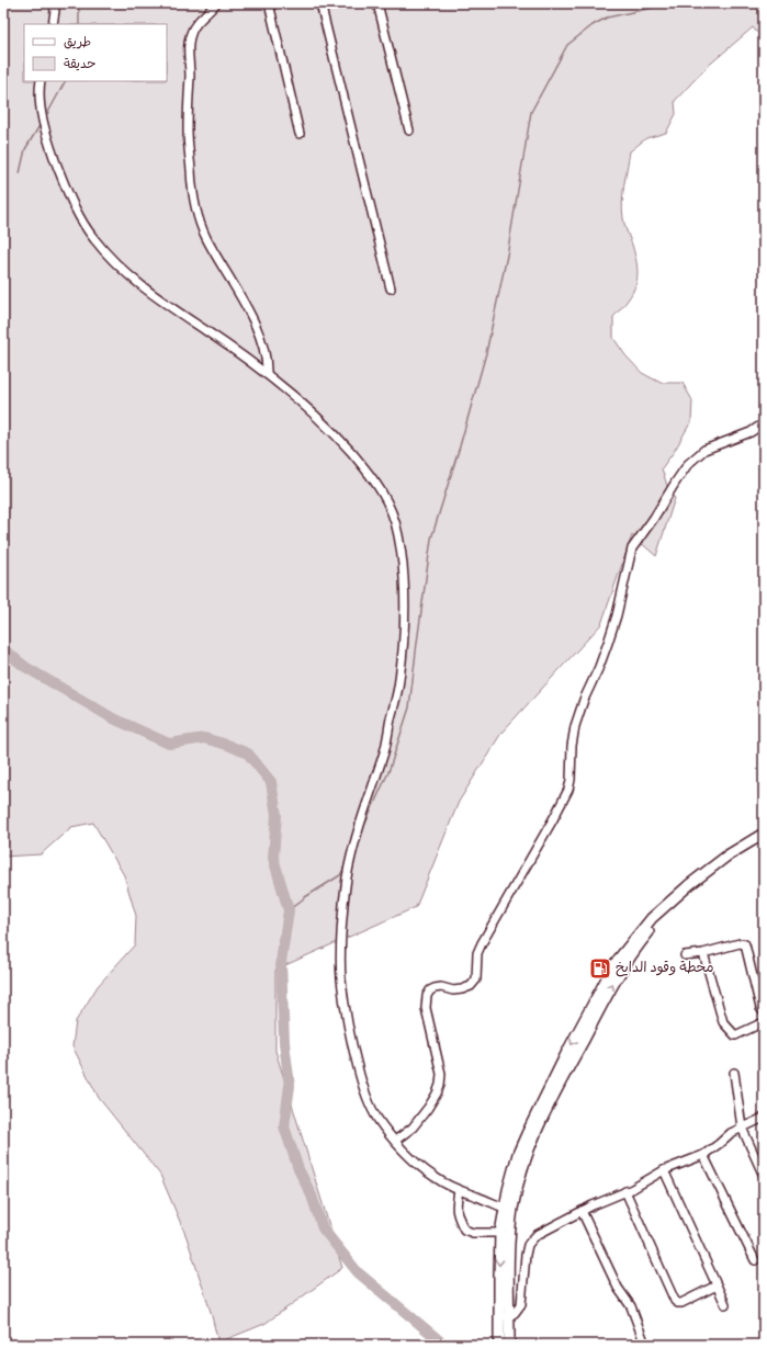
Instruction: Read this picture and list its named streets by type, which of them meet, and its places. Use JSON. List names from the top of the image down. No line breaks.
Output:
{"places":{"fuel station":["محطة وقود الدايخ"]},"legend":["طريق","حديقة"]}
